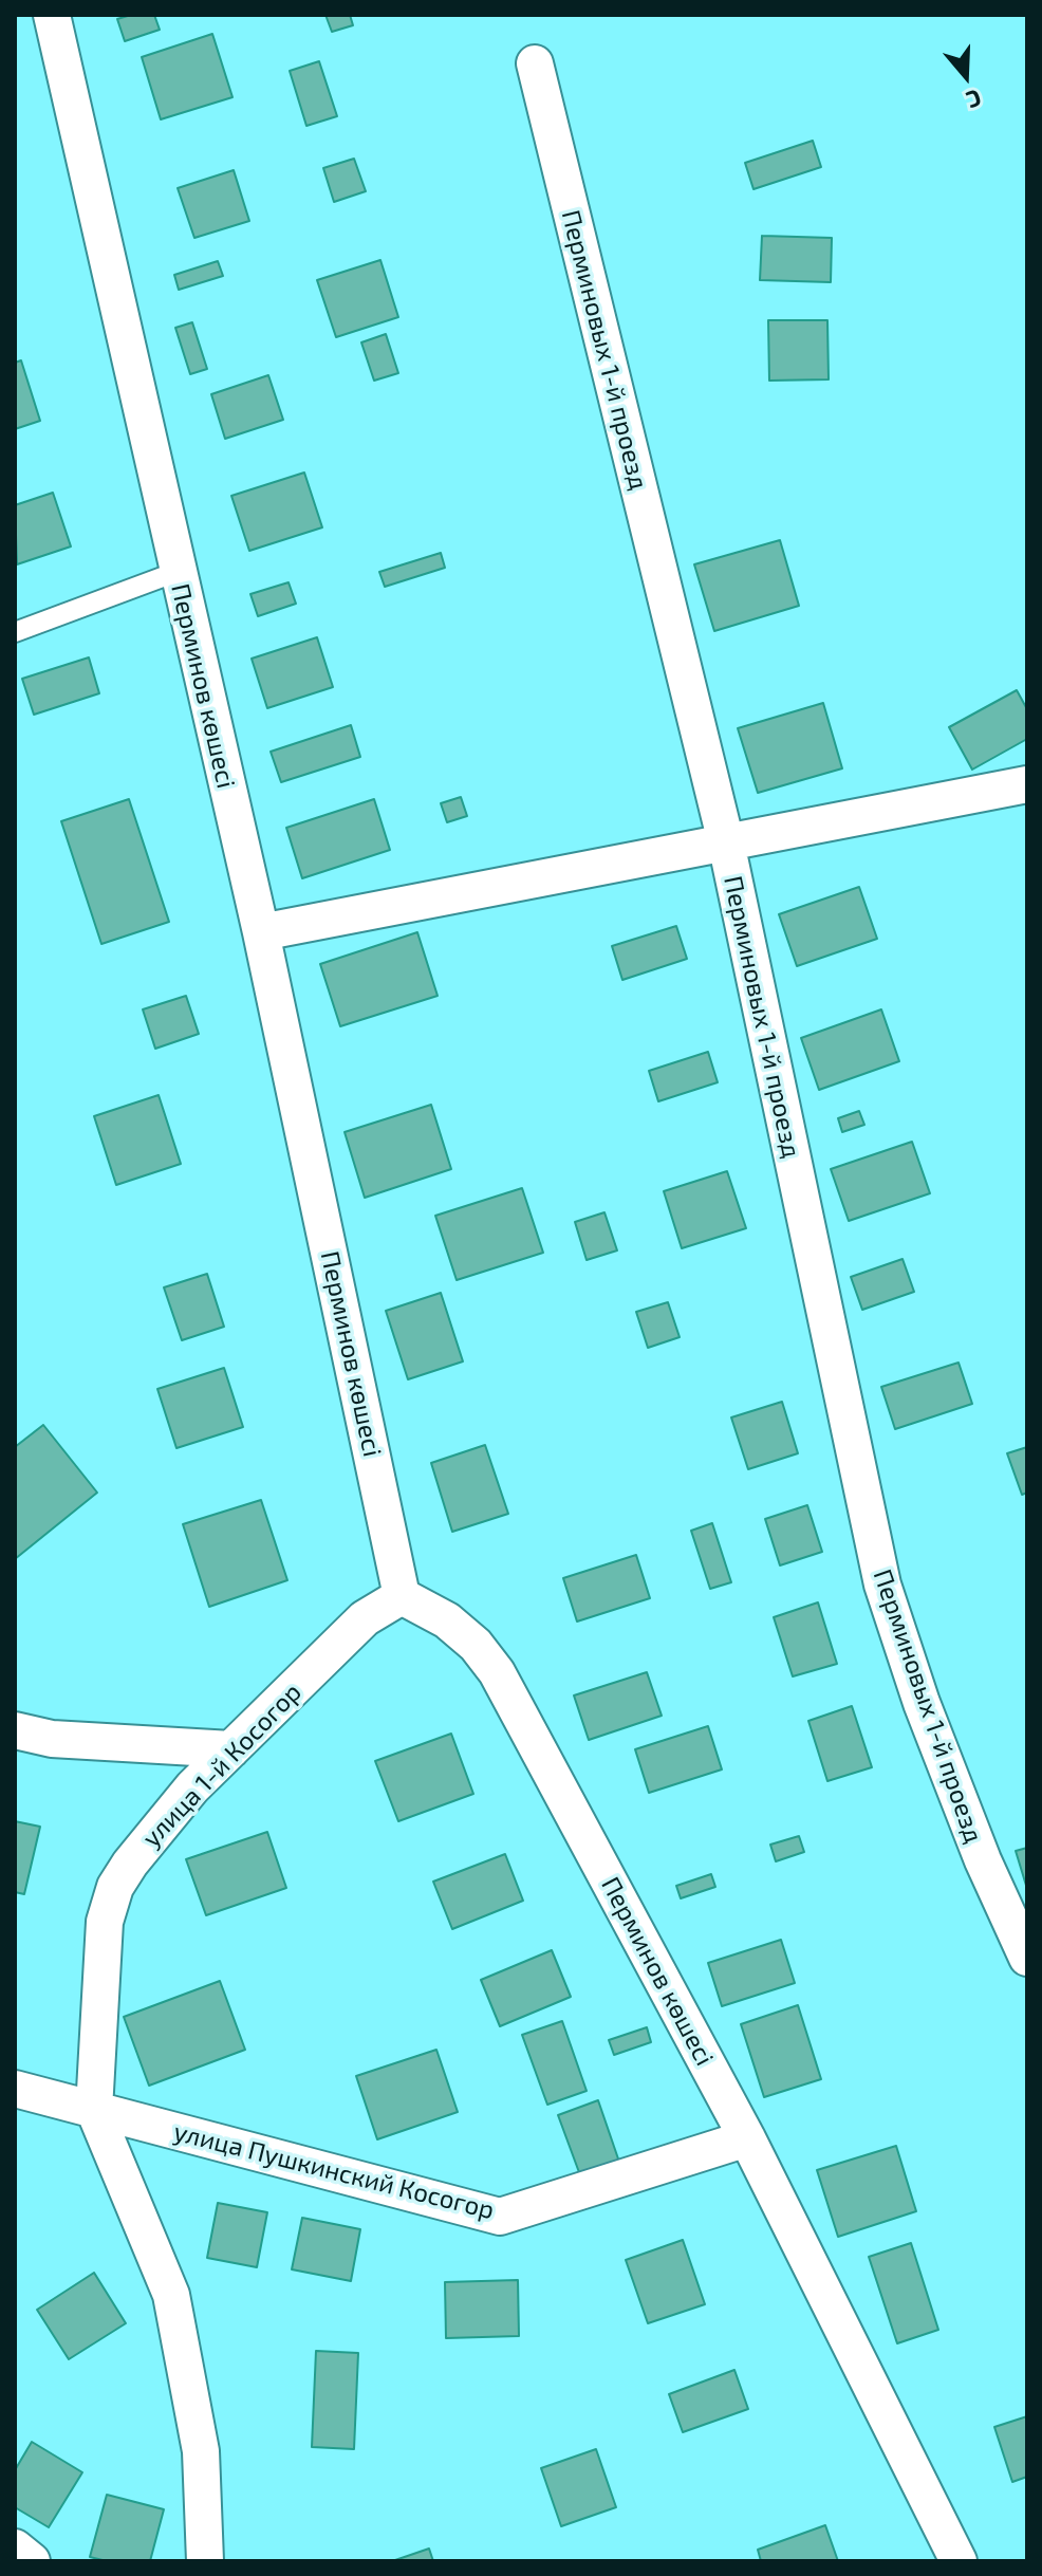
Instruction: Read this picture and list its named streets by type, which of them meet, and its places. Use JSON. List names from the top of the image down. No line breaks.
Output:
{"streets":{"street":["Перминовых 1-й проезд","Перминов көшесі","улица 1-й Косогор","улица Пушкинский Косогор"]},"crossings":[["Перминов көшесі","улица 1-й Косогор"],["Перминов көшесі","улица Пушкинский Косогор"],["улица 1-й Косогор","улица Пушкинский Косогор"]],"north":"bottom"}
